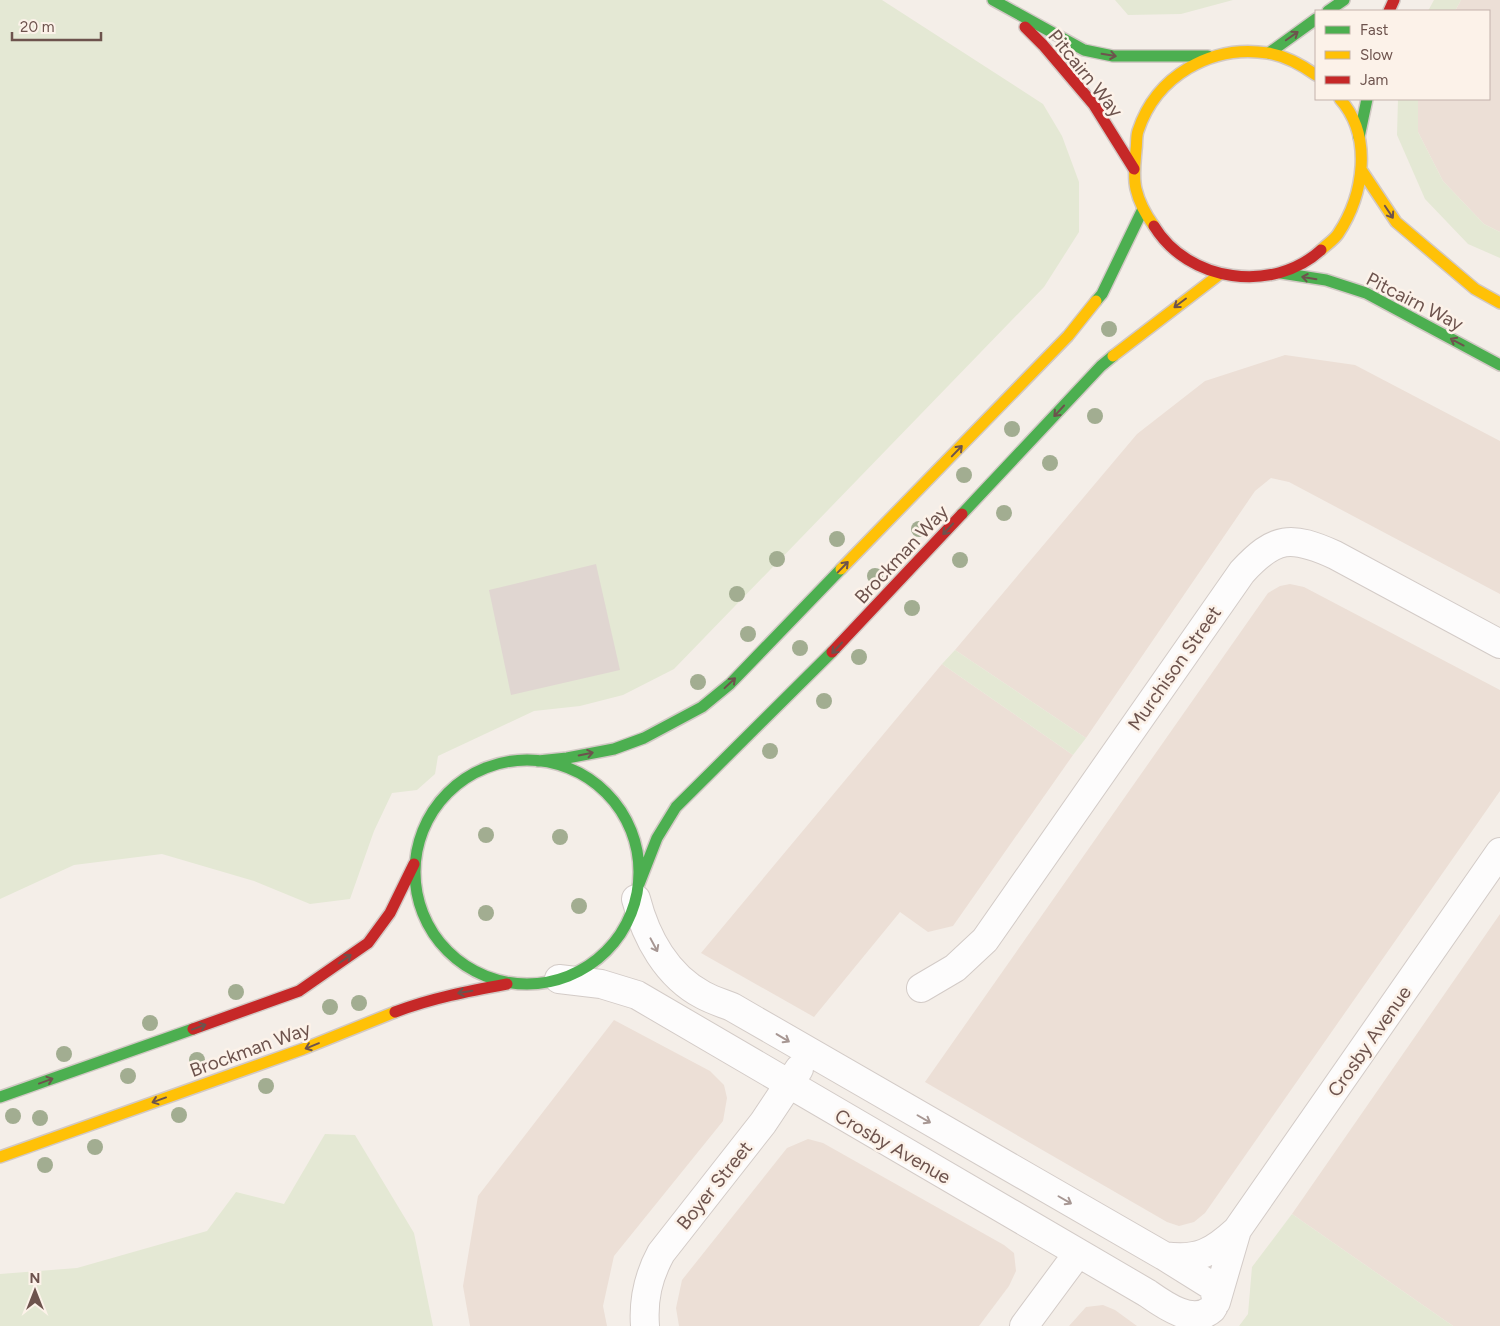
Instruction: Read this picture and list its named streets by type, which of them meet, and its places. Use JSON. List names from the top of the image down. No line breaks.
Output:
{"streets":{"street":["Pitcairn Way","Brockman Way","Murchison Street","Crosby Avenue","Boyer Street"]},"crossings":[["Brockman Way","Crosby Avenue"],["Crosby Avenue","Boyer Street"]],"legend":["Fast","Slow","Jam"],"scale_bar":"20 m","north":"top"}
